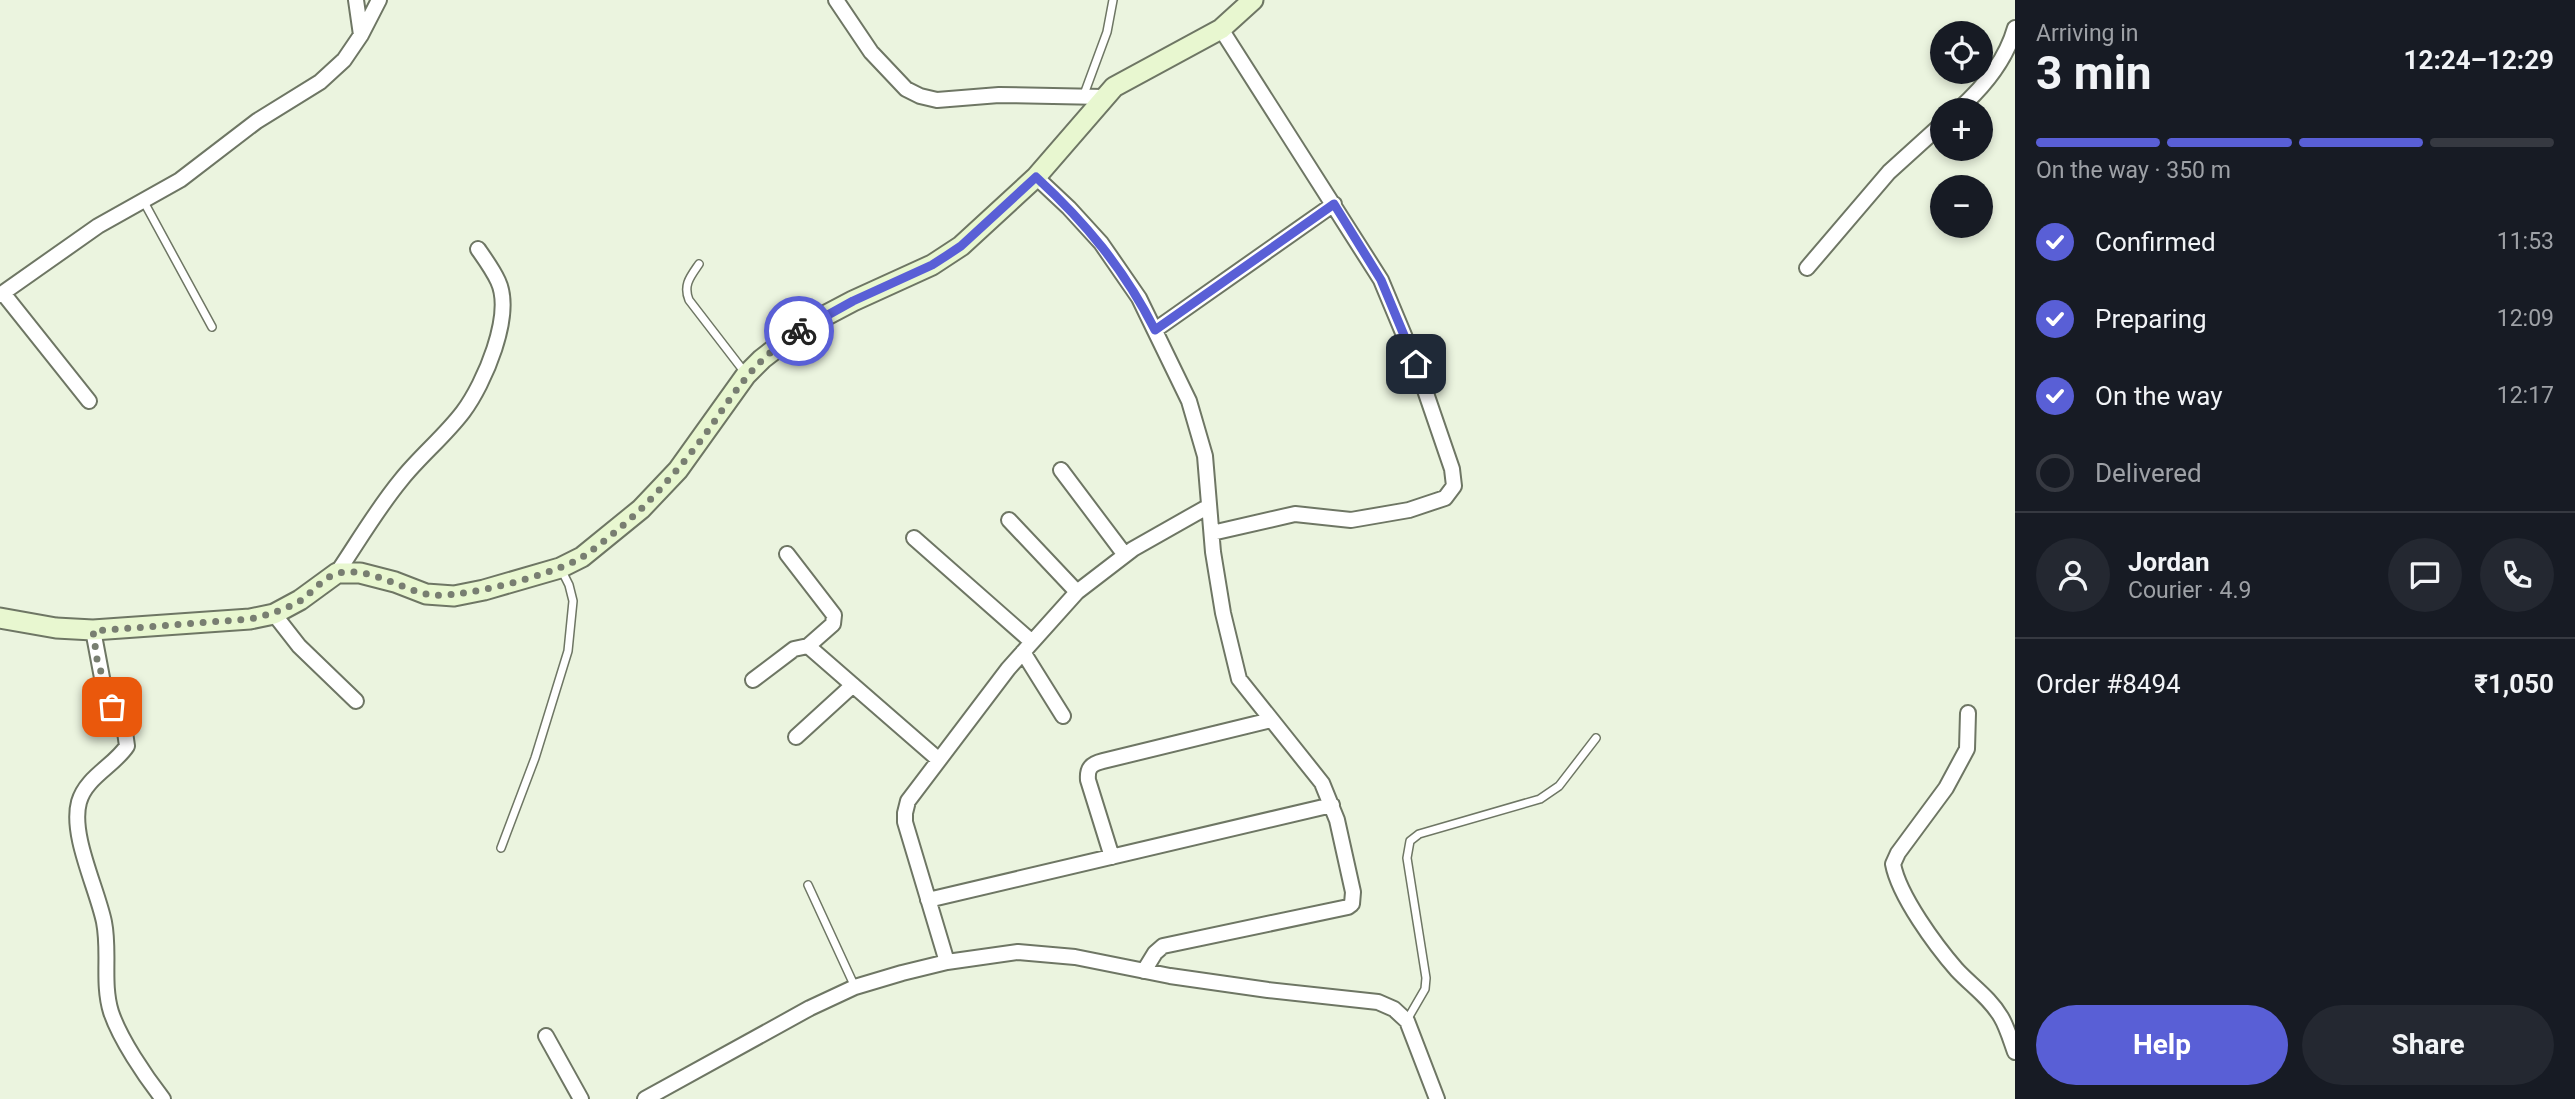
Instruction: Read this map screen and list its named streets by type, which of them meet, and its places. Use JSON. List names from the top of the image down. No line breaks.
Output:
{"page":{"heading":["3 min","Arriving in","12:24–12:29"],"panel":["Jordan","Courier · 4.9","Order #8494","₹1,050"],"map_buttons":["+","−"],"bar":"On the way · 350 m","list":[["Confirmed","11:53"],["Preparing","12:09"],["On the way","12:17"],"Delivered"],"buttons":["Help","Share"]}}
